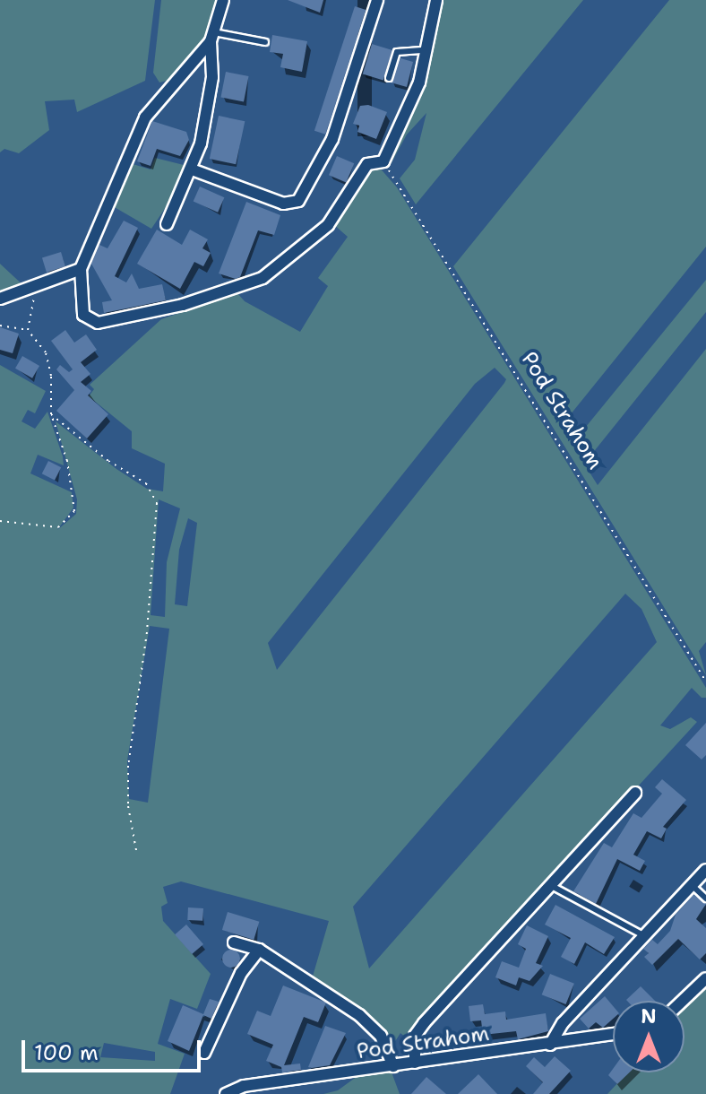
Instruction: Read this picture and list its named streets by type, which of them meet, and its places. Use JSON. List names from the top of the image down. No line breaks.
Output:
{"streets":{"street":["Pod Strahom"]},"scale_bar":"100 m","north":"top"}
